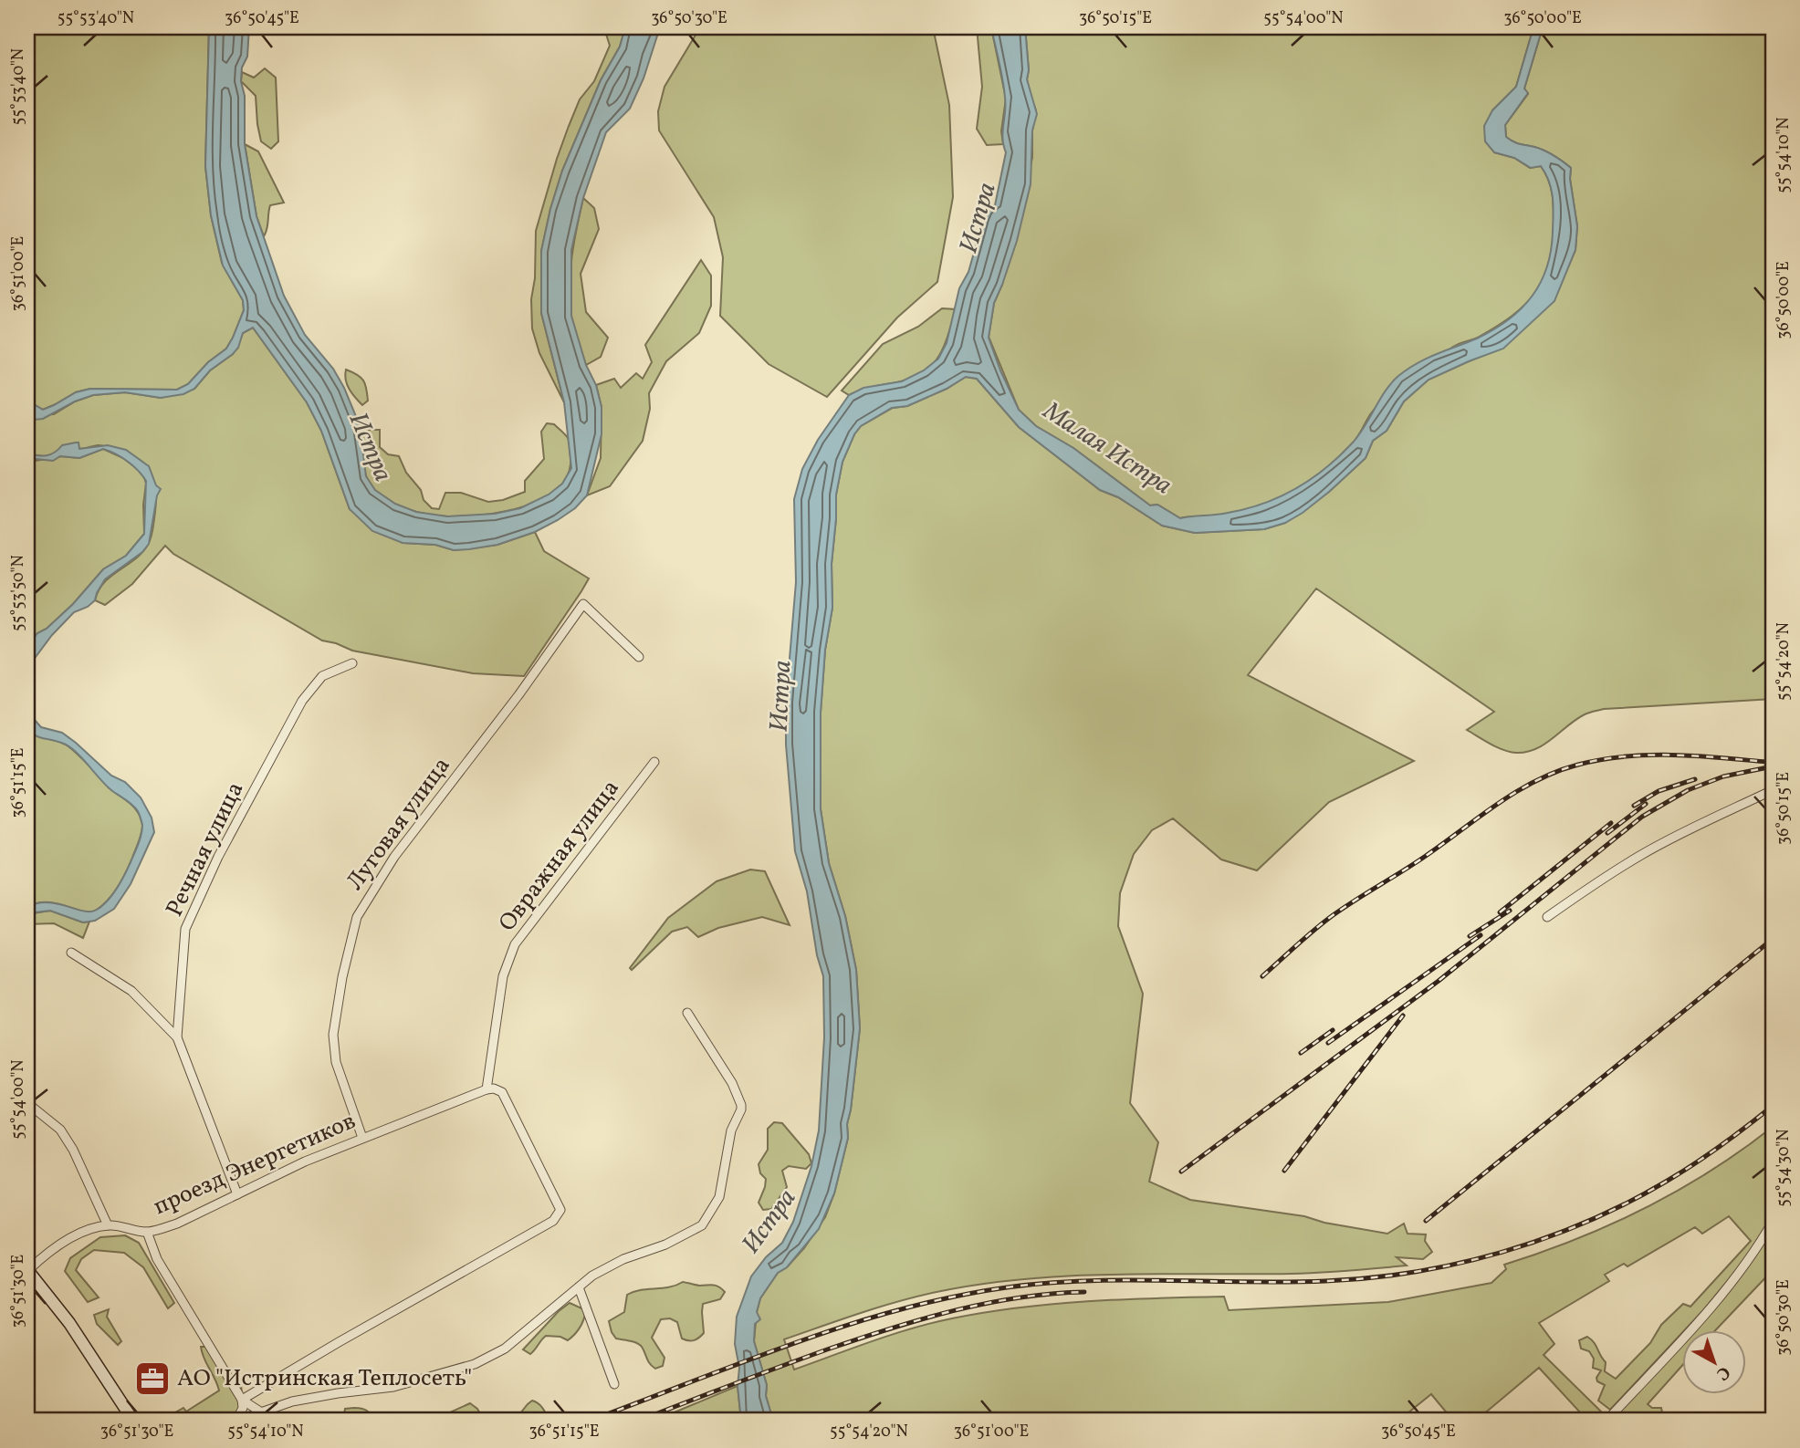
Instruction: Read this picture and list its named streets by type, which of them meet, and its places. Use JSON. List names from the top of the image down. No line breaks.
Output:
{"streets":{"street":["Луговая улица","Речная улица","Овражная улица","проезд Энергетиков"]},"crossings":[["Луговая улица","проезд Энергетиков"],["Речная улица","проезд Энергетиков"],["Овражная улица","проезд Энергетиков"]],"water":["Истра","Малая Истра"],"places":{"office":["АО \"Истринская Теплосеть\""]},"north":"bottom right","coordinates":["55°53'40\"N","36°50'45\"E","36°50'30\"E","36°50'15\"E","55°54'00\"N","36°50'00\"E","55°54'10\"N","36°51'00\"E","55°53'50\"N","55°54'20\"N","36°51'15\"E","55°54'30\"N","36°51'30\"E"]}
